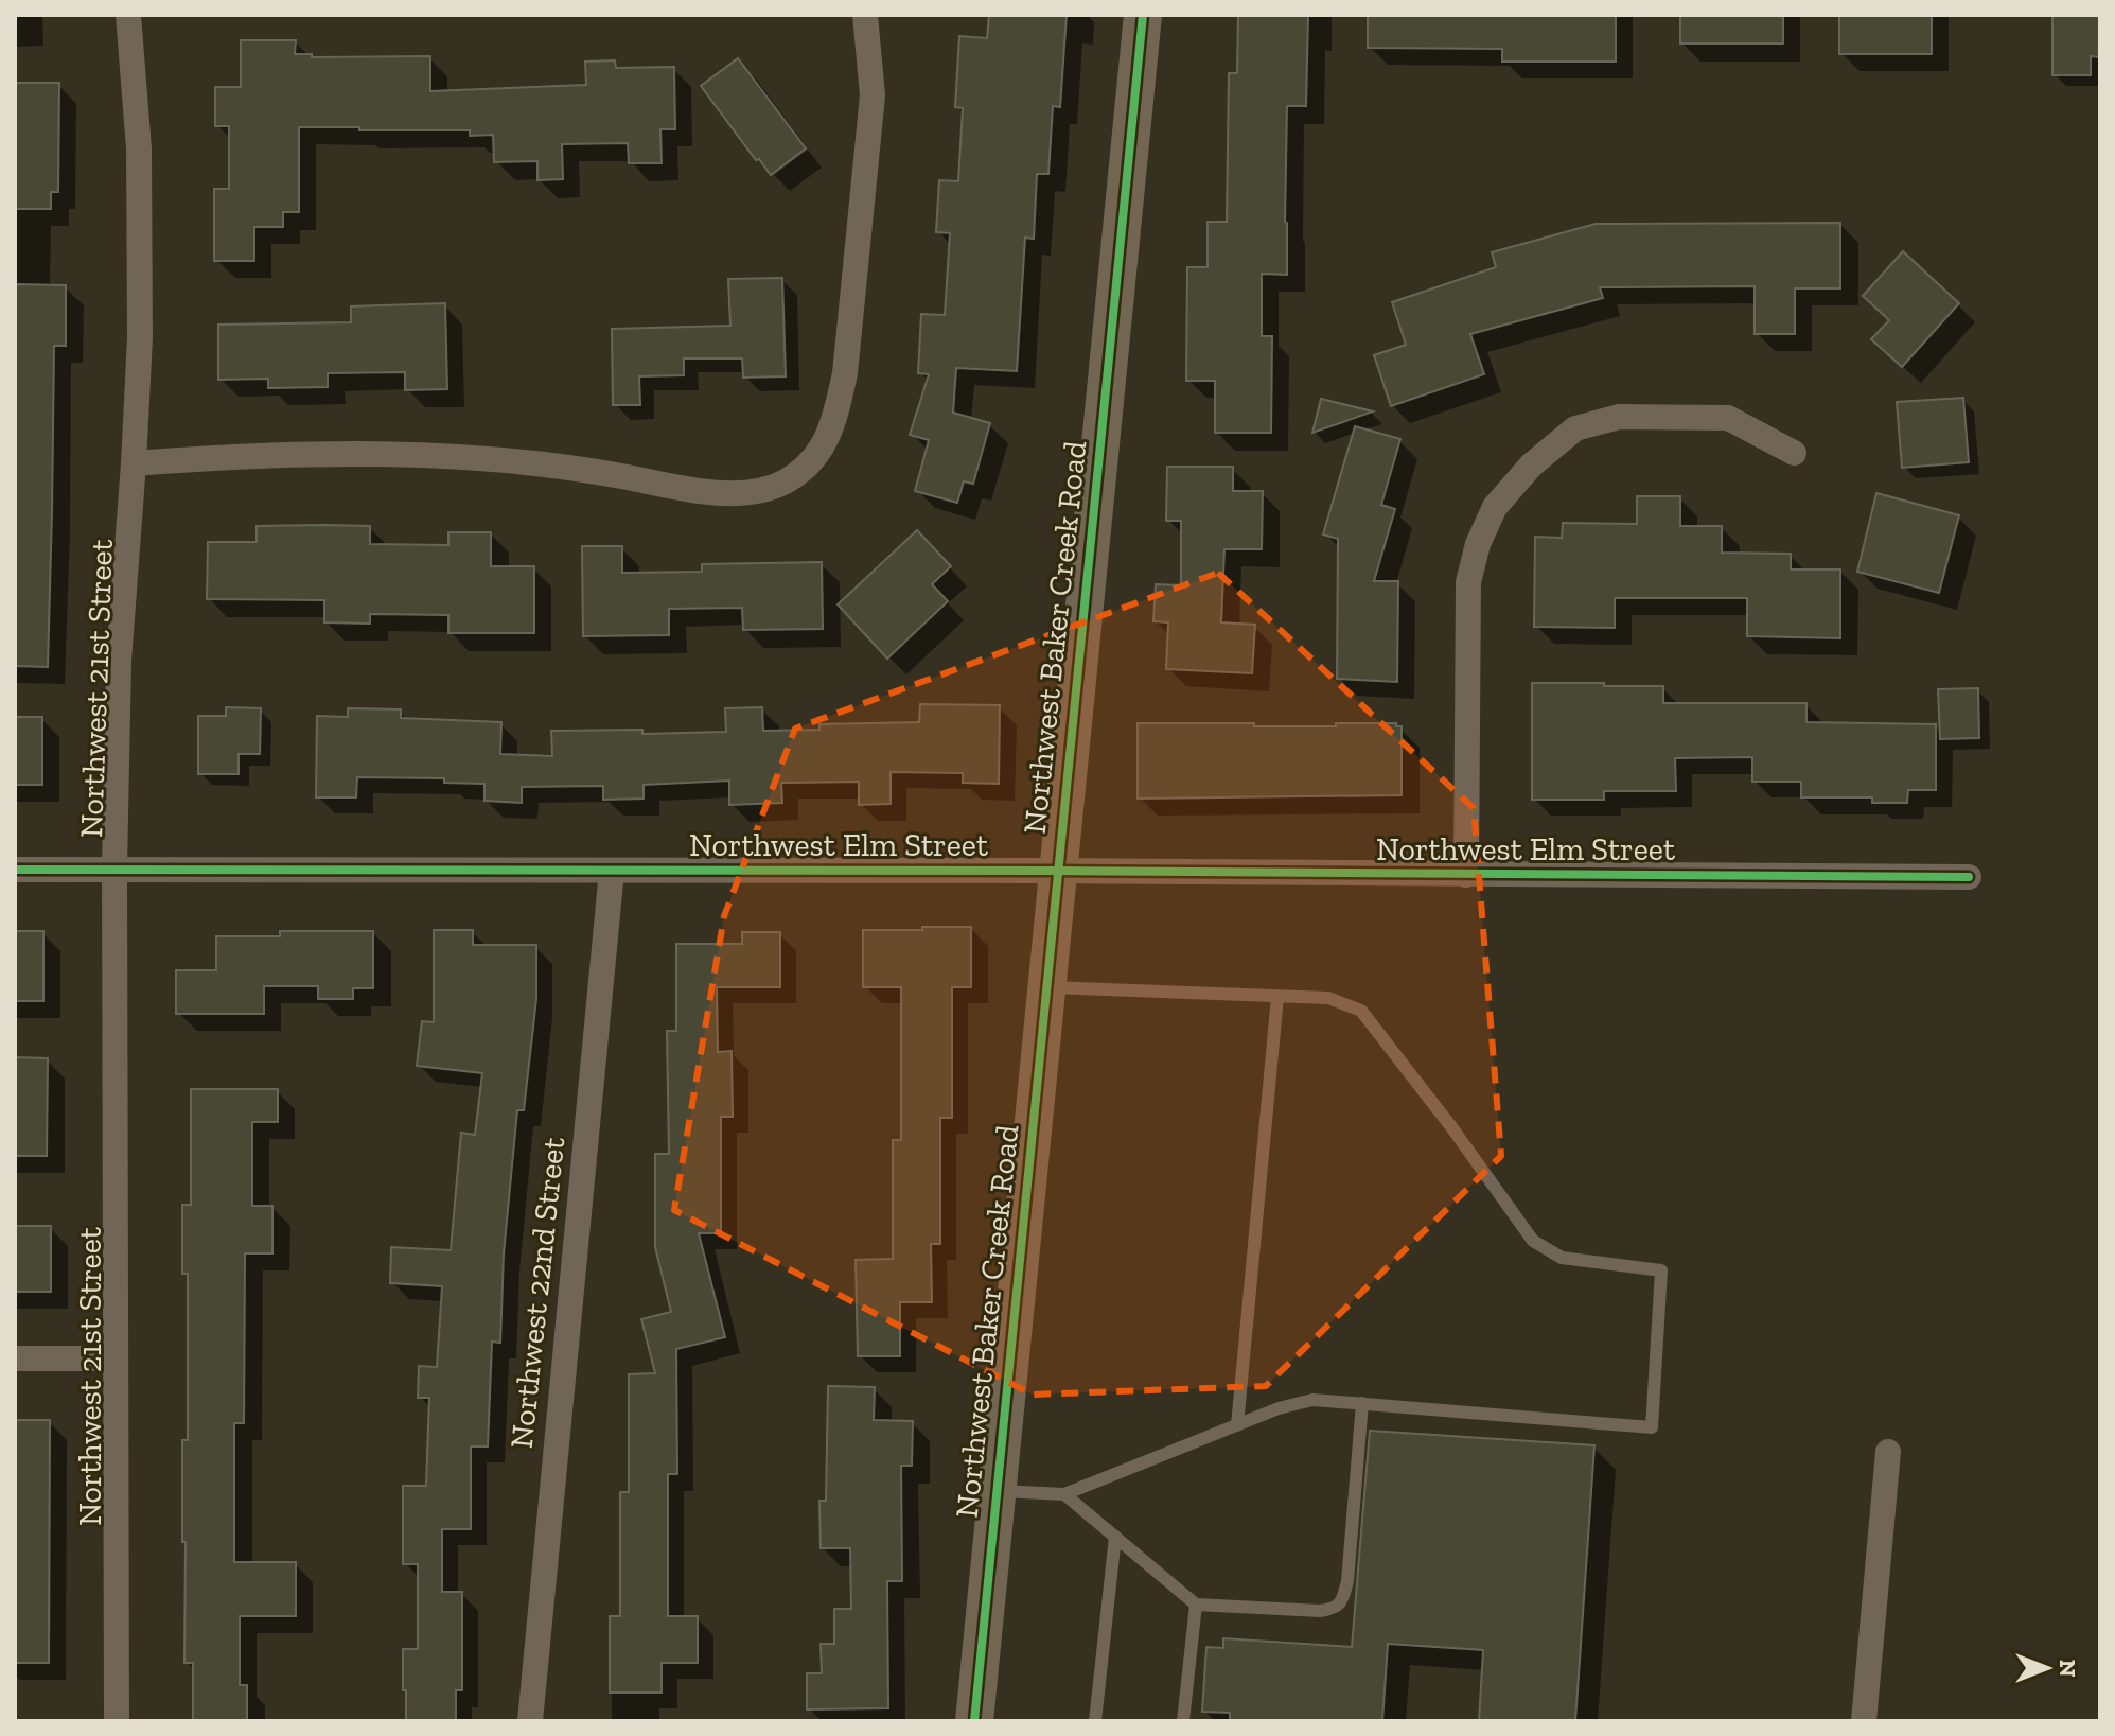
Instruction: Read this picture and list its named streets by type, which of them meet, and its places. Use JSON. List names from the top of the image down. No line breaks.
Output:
{"streets":{"main road":["Northwest Baker Creek Road"],"street":["Northwest 21st Street","Northwest Elm Street","Northwest 22nd Street"]},"crossings":[["Northwest Baker Creek Road","Northwest Elm Street"],["Northwest 21st Street","Northwest Elm Street"],["Northwest Elm Street","Northwest 22nd Street"]],"north":"right"}
